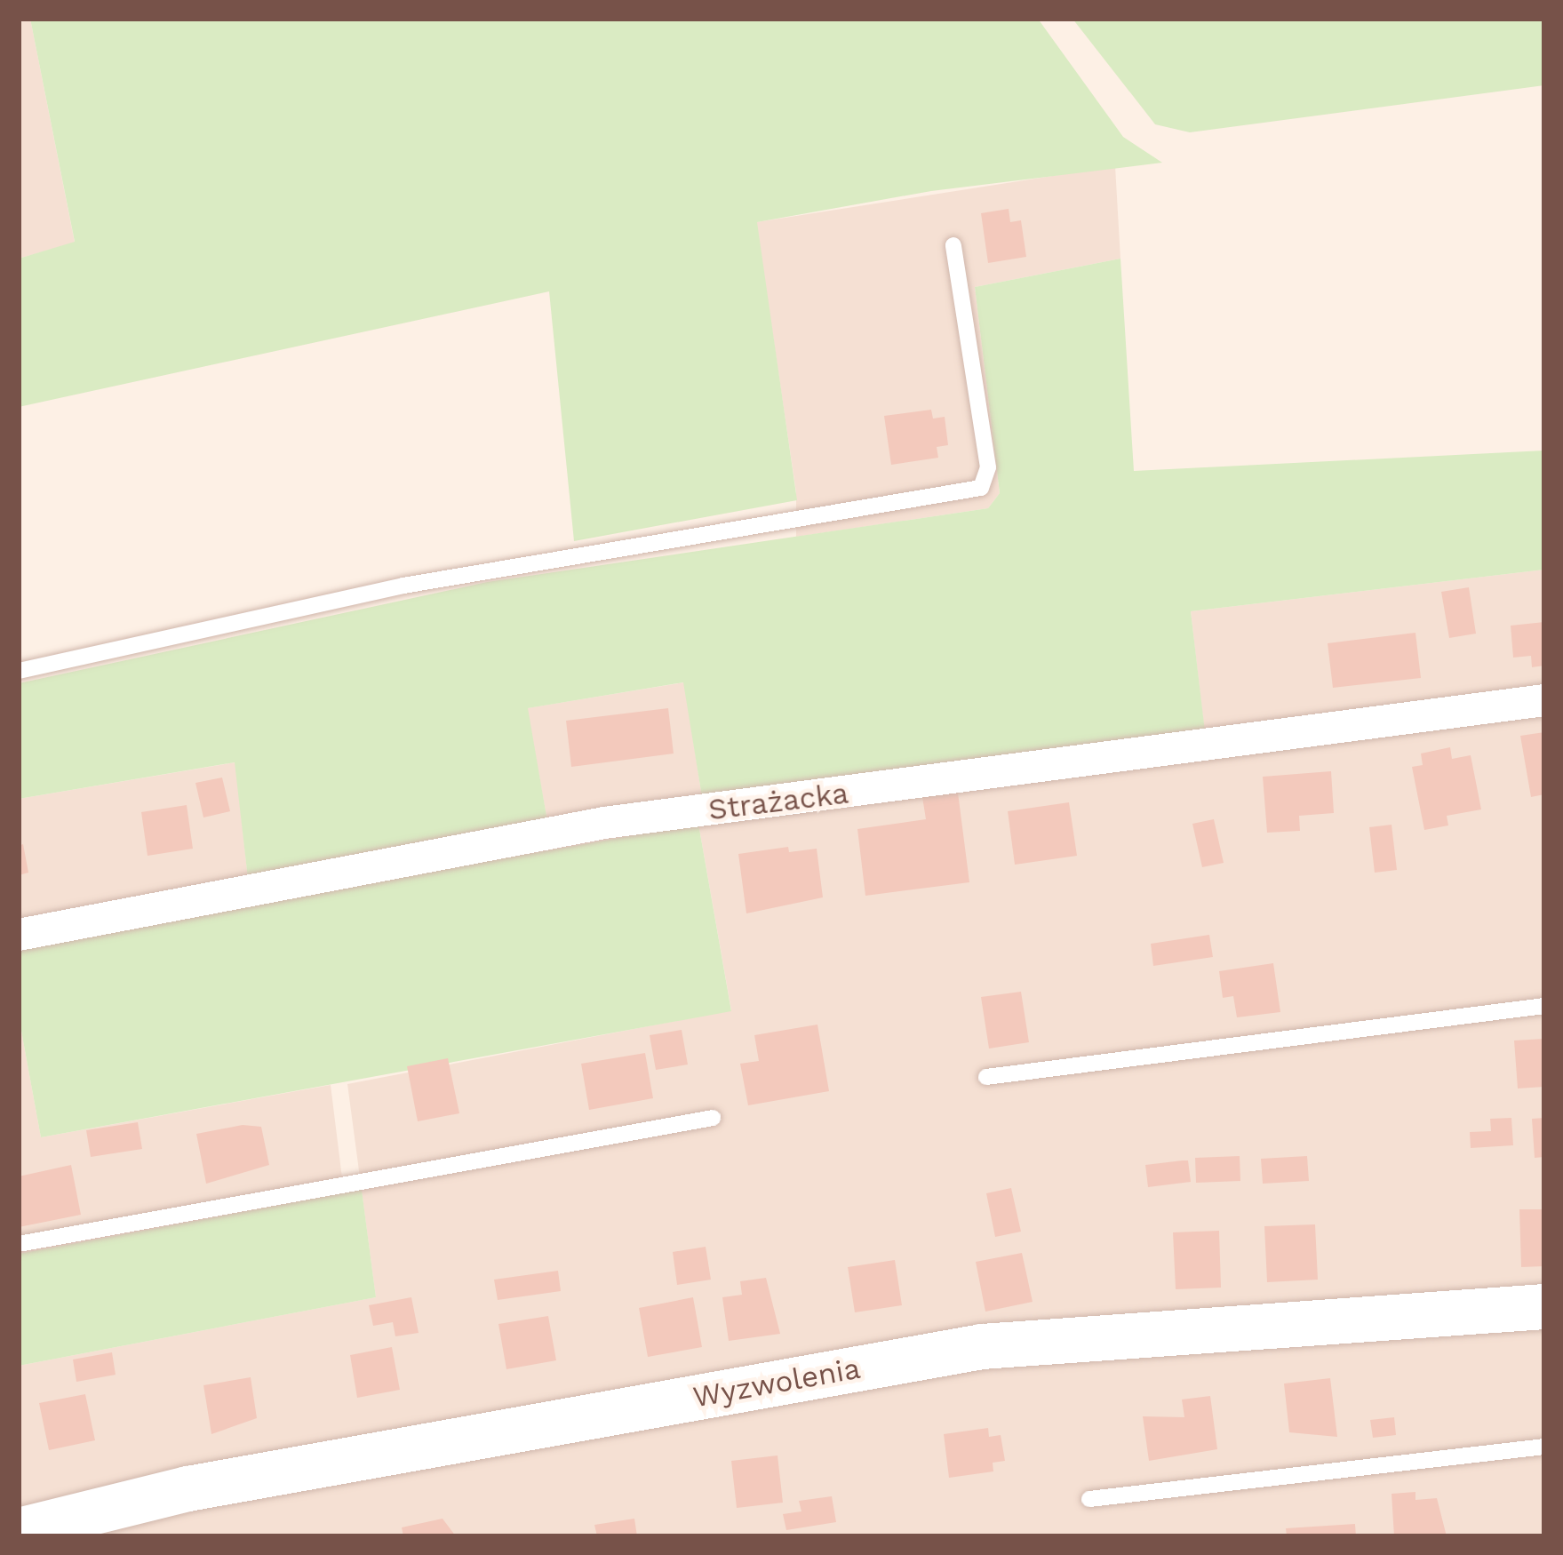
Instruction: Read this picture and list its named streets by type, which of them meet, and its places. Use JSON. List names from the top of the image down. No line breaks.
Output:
{"streets":{"main road":["Wyzwolenia"],"street":["Strażacka"]}}
